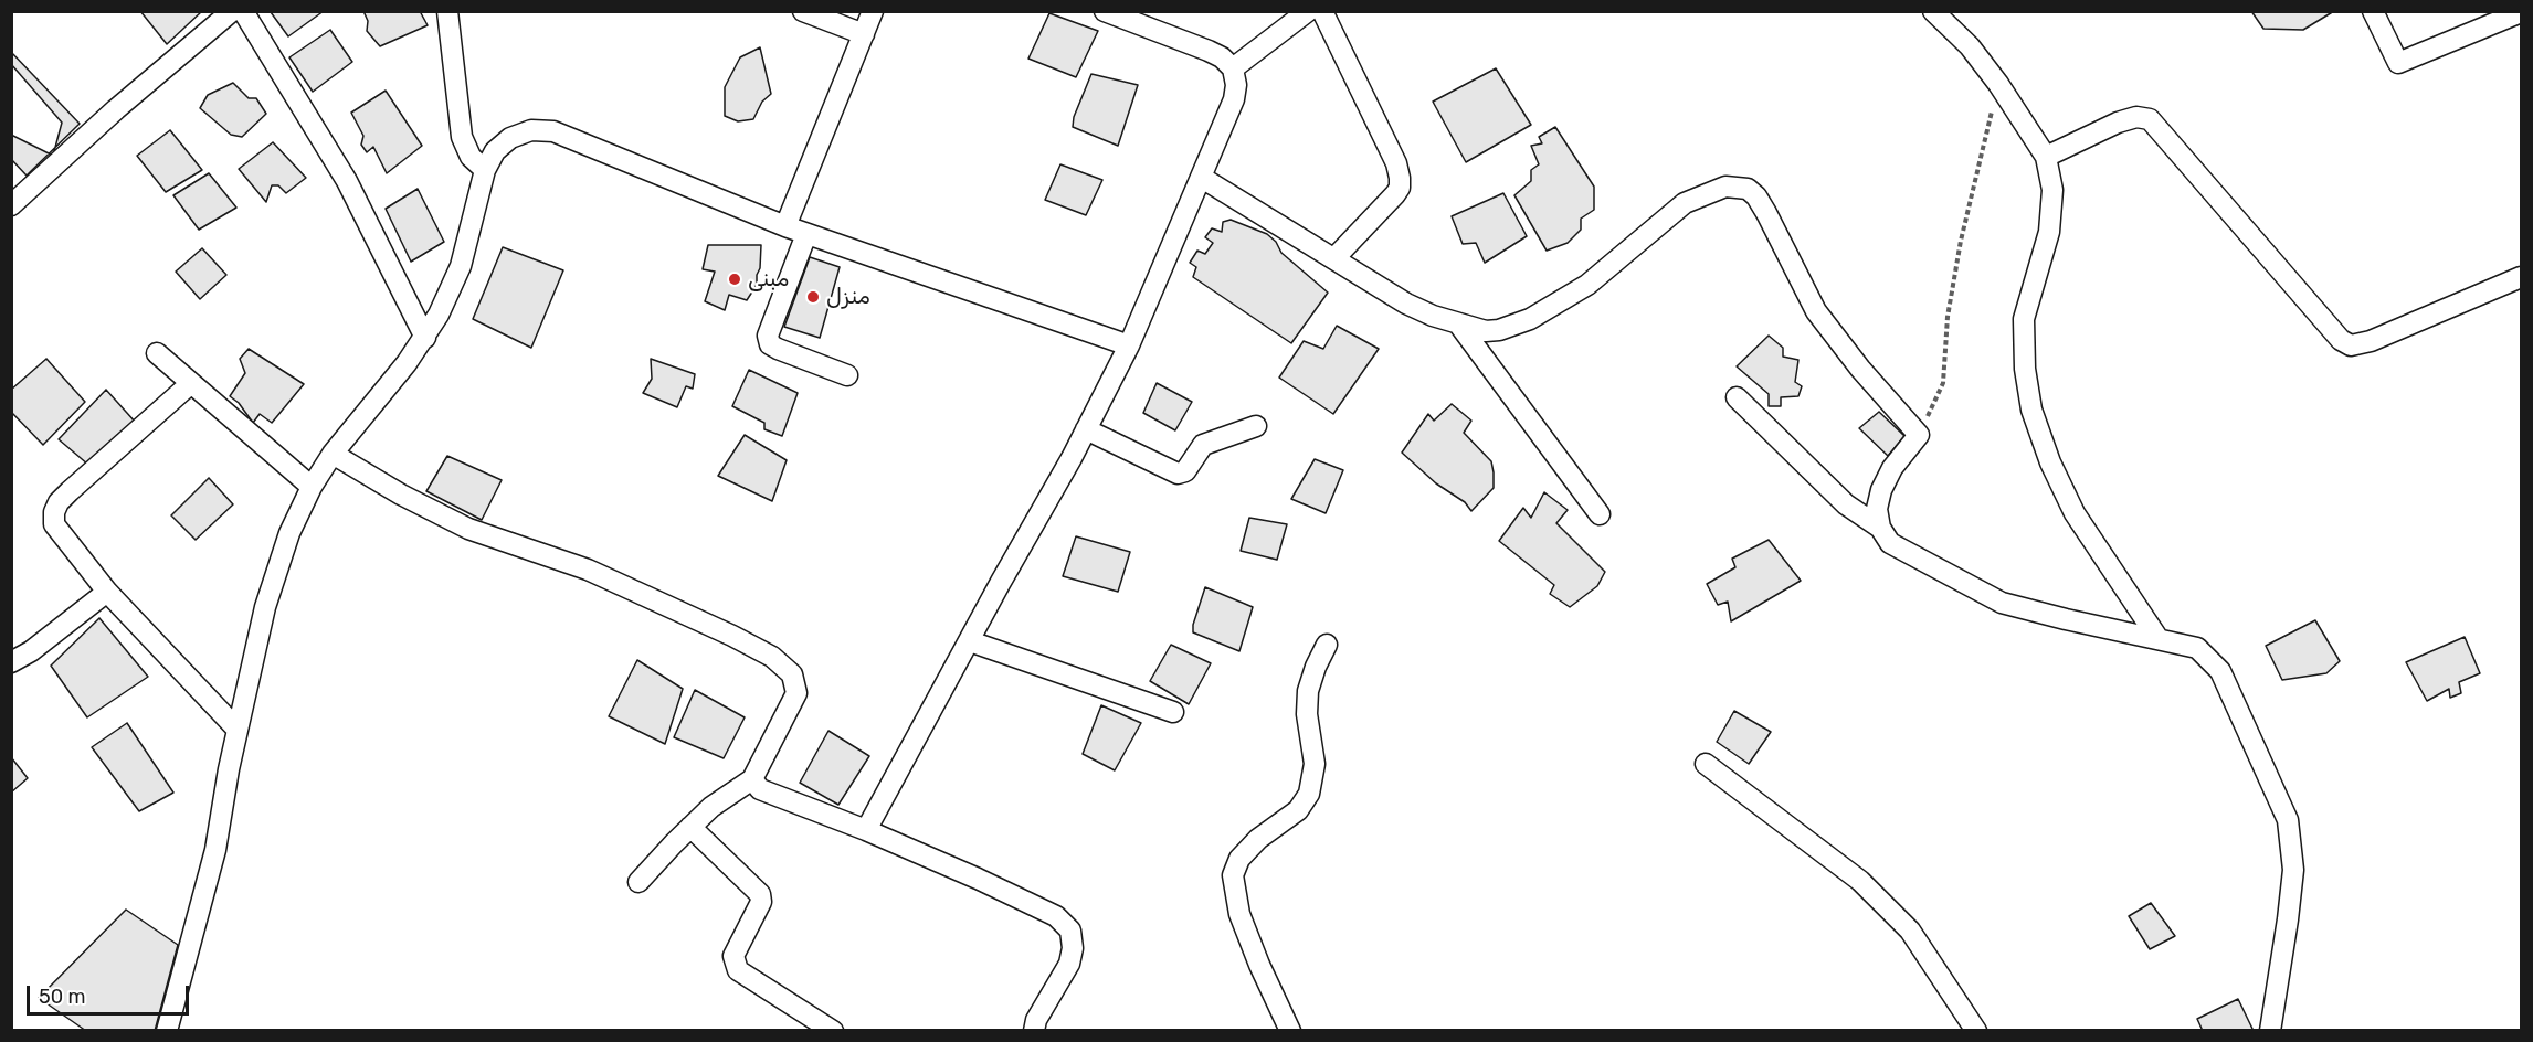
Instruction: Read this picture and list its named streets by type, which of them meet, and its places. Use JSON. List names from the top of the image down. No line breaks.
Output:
{"places":["مبنى","منزل"],"scale_bar":"50 m"}
